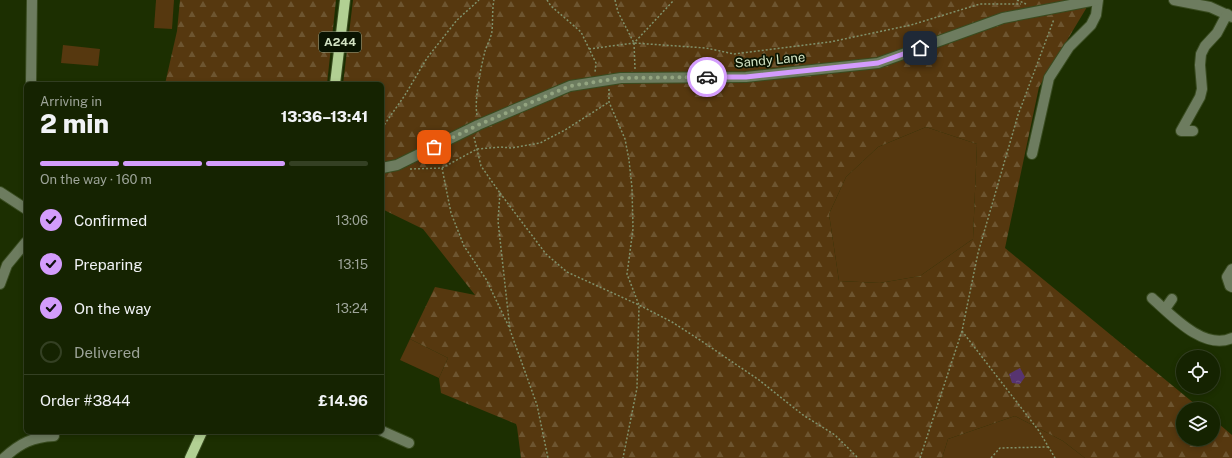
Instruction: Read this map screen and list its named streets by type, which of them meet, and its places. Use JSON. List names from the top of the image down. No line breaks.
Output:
{"streets":{"main road":["A244"],"street":["Sandy Lane"]},"page":{"heading":["2 min","Arriving in","13:36–13:41"],"panel":["Order #3844","£14.96"],"bar":"On the way · 160 m","list":[["Confirmed","13:06"],["Preparing","13:15"],["On the way","13:24"],"Delivered"]}}
